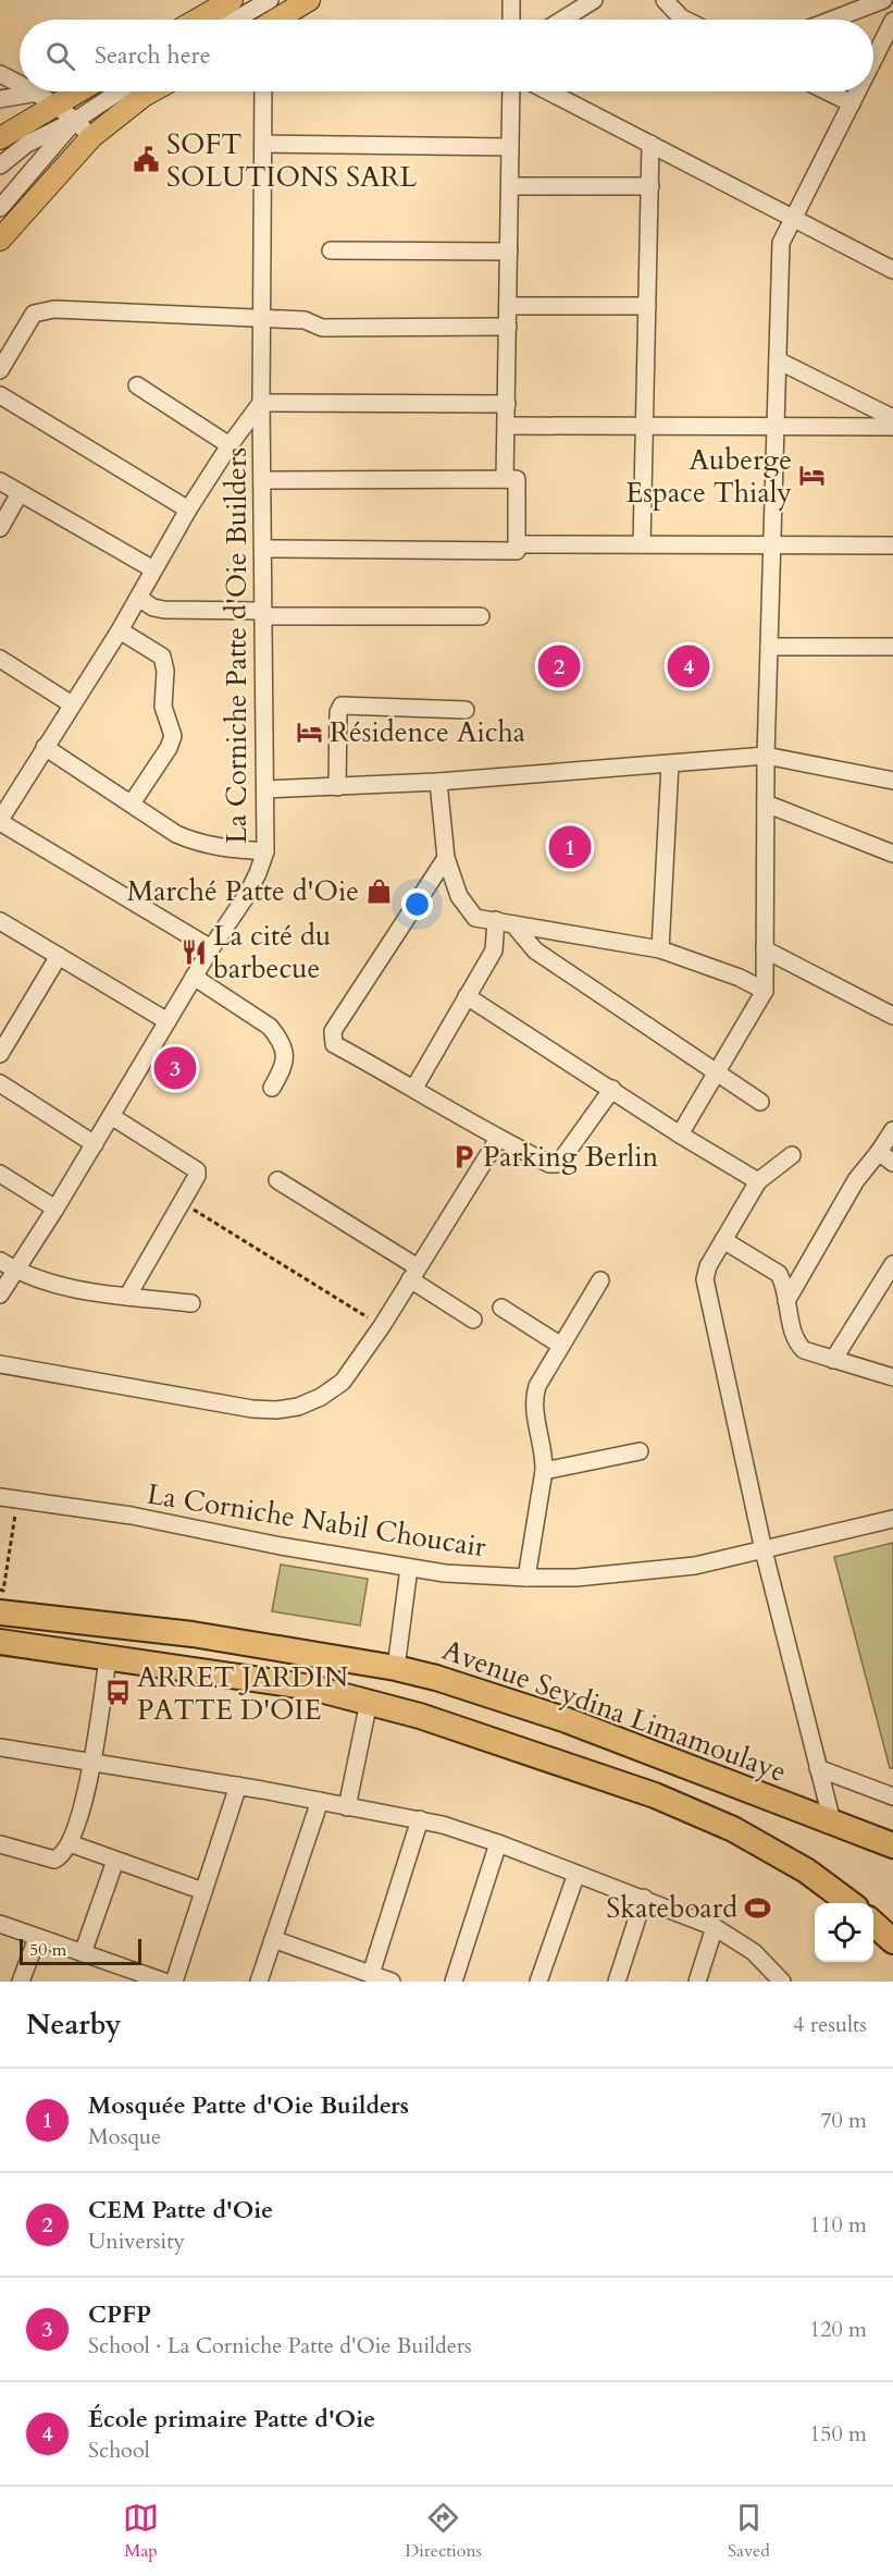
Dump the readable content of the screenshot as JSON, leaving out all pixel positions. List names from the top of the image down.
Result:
{
  "streets": {
    "highway": ["Avenue Seydina Limamoulaye"],
    "street": ["La Corniche Patte d'Oie Builders", "La Corniche Nabil Choucair"]
  },
  "places": {
    "public building": ["SOFT SOLUTIONS SARL"],
    "hotel": ["Auberge Espace Thialy", "Résidence Aicha"],
    "shop": ["Marché Patte d'Oie"],
    "restaurant": ["La cité du barbecue"],
    "parking": ["Parking Berlin"],
    "bus stop": ["ARRET JARDIN PATTE D'OIE"],
    "sports": ["Skateboard"]
  },
  "scale_bar": "50 m",
  "page": {
    "search": "Search here",
    "pins": [
      "2",
      "4",
      "1",
      "3"
    ],
    "scale": "50 m",
    "heading": ["Nearby", "4 results"],
    "list": [
      {
        "mark": "1",
        "name": "Mosquée Patte d'Oie Builders",
        "note": "Mosque",
        "value": "70 m"
      },
      {
        "mark": "2",
        "name": "CEM Patte d'Oie",
        "note": "University",
        "value": "110 m"
      },
      {
        "mark": "3",
        "name": "CPFP",
        "note": "School · La Corniche Patte d'Oie Builders",
        "value": "120 m"
      },
      {
        "mark": "4",
        "name": "École primaire Patte d'Oie",
        "note": "School",
        "value": "150 m"
      }
    ],
    "nav": ["Map", "Directions", "Saved"]
  }
}
